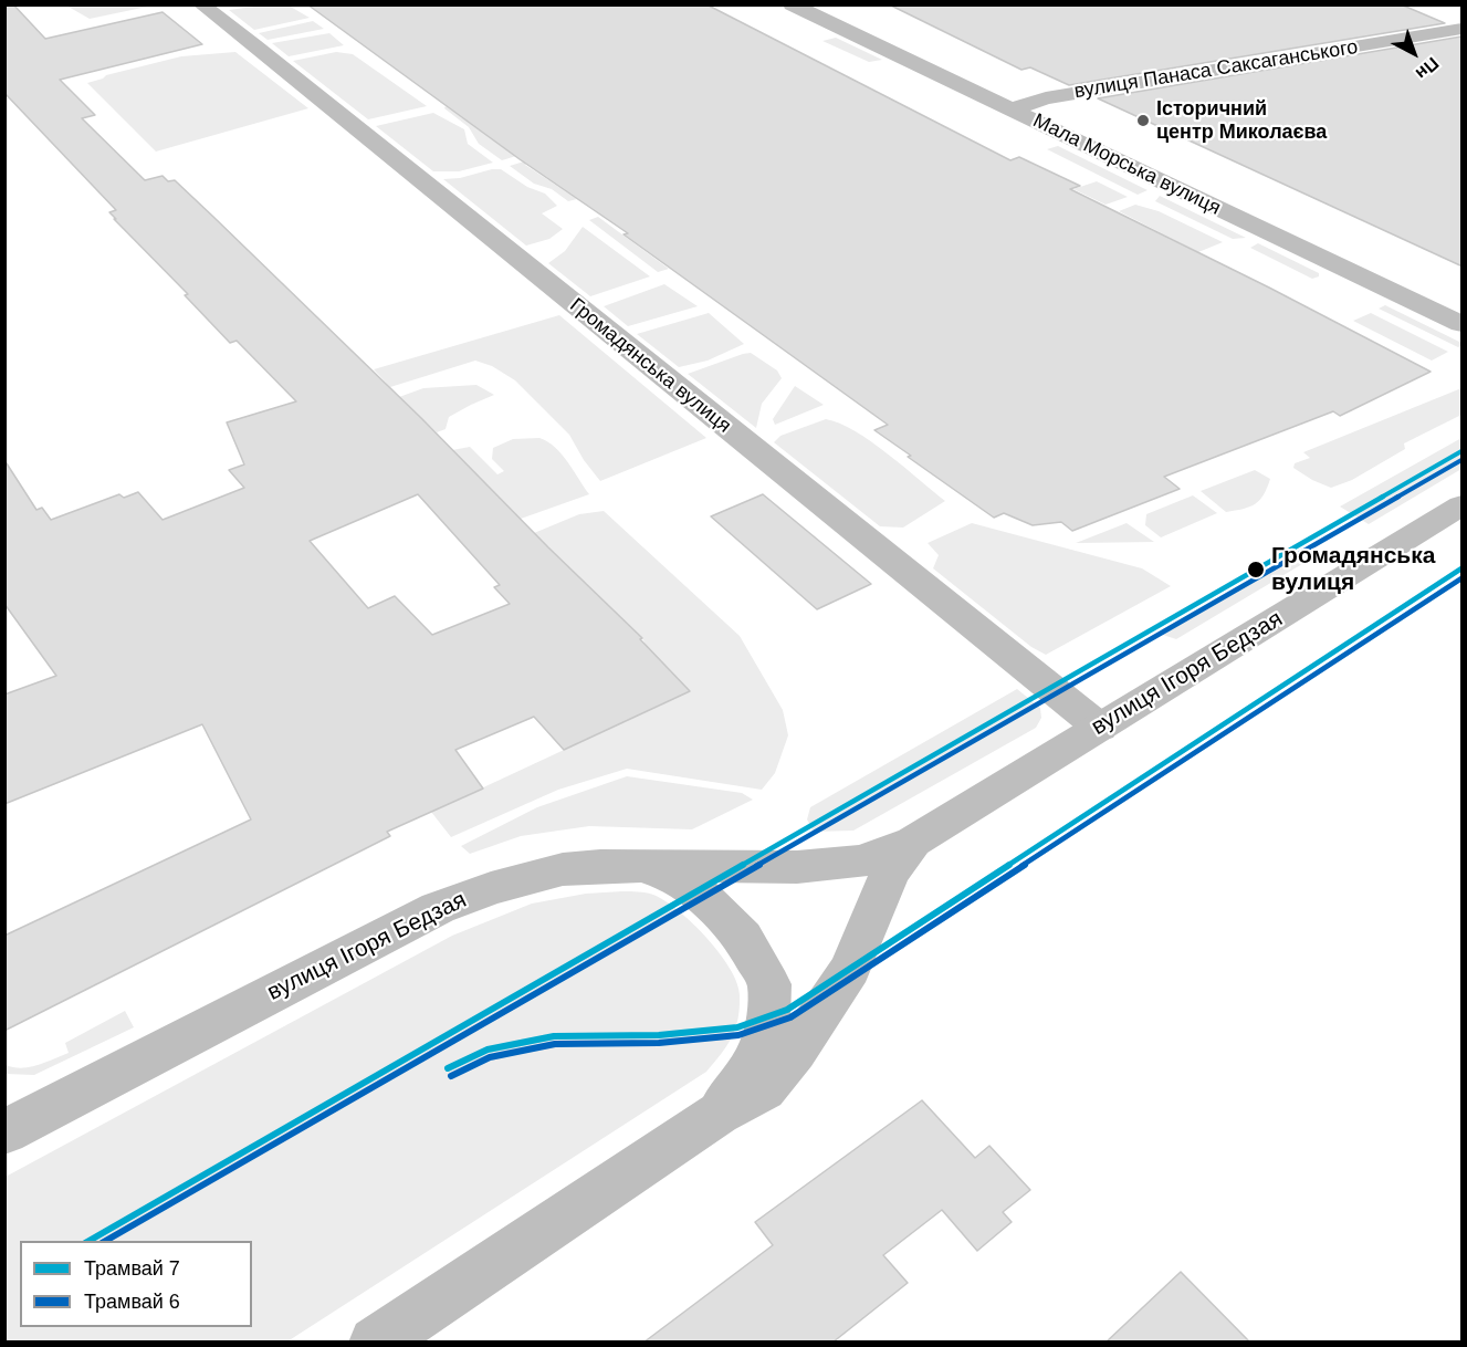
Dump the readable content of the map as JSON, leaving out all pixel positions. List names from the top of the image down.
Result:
{
  "streets": {
    "street": [
      "вулиця Панаса Саксаганського",
      "Мала Морська вулиця",
      "Громадянська вулиця",
      "вулиця Ігоря Бедзая"
    ]
  },
  "crossings": [
    ["вулиця Панаса Саксаганського", "Мала Морська вулиця"],
    ["Громадянська вулиця", "вулиця Ігоря Бедзая"]
  ],
  "places": ["Історичний центр Миколаєва", "Громадянська вулиця"],
  "lines": ["tram line 7", "tram line 6"],
  "legend": ["Трамвай 7", "Трамвай 6"],
  "north": "bottom right"
}
